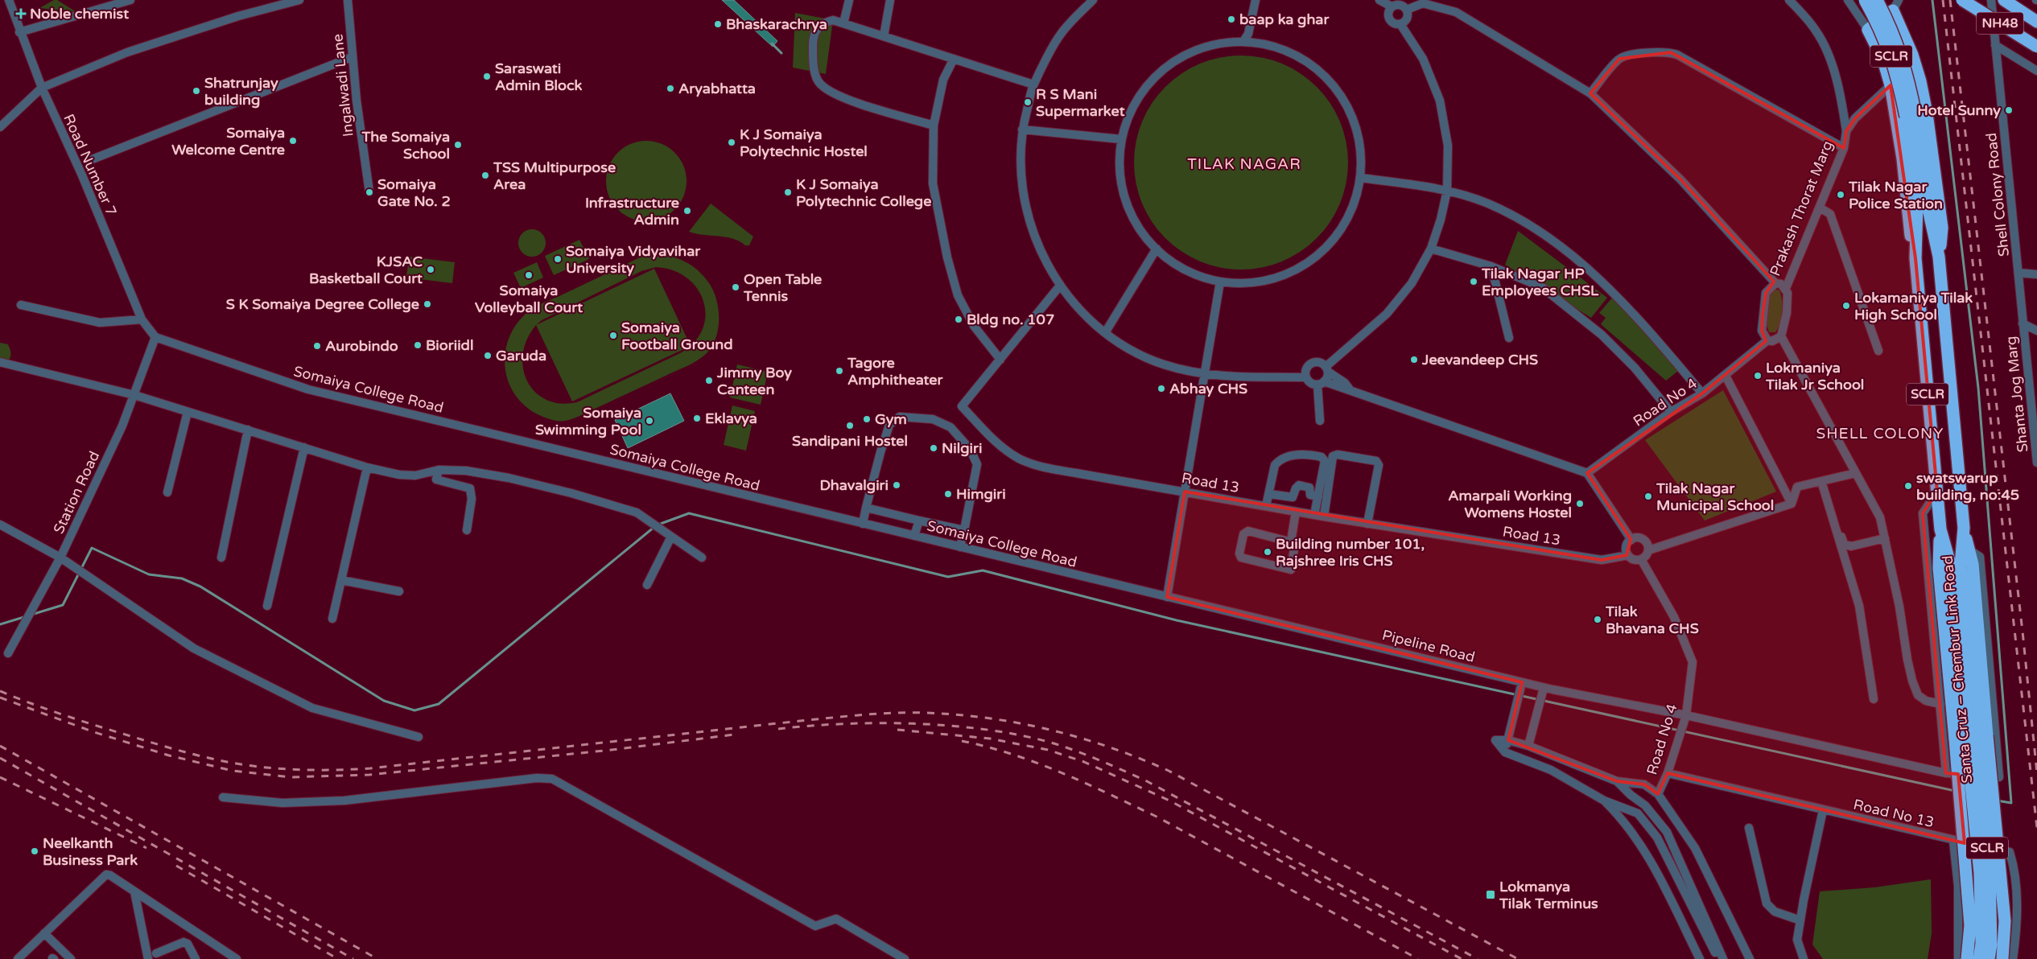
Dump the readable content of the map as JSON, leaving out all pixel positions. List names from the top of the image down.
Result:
{
  "streets": {
    "highway": ["NH48", "SCLR", "Santa Cruz – Chembur Link Road"],
    "street": [
      "Ingalwadi Lane",
      "Road Number 7",
      "Shell Colony Road",
      "Prakash Thorat Marg",
      "Somaiya College Road",
      "Shanta Jog Marg",
      "Road No 4",
      "Road 13",
      "Station Road",
      "Pipeline Road",
      "Road No 13"
    ]
  },
  "crossings": [
    ["SCLR", "Santa Cruz – Chembur Link Road"],
    ["Road Number 7", "Somaiya College Road"],
    ["Road Number 7", "Station Road"],
    ["Shell Colony Road", "Shanta Jog Marg"],
    ["Somaiya College Road", "Station Road"],
    ["Somaiya College Road", "Pipeline Road"],
    ["Road No 4", "Road 13"],
    ["Road No 4", "Pipeline Road"],
    ["Road No 4", "Road No 13"]
  ],
  "districts": ["TILAK NAGAR", "SHELL COLONY"],
  "places": {
    "health": ["Noble chemist"],
    "other": [
      "baap ka ghar",
      "Bhaskarachrya",
      "Saraswati Admin Block",
      "Aryabhatta",
      "Shatrunjay building",
      "R S Mani Supermarket",
      "Hotel Sunny",
      "Somaiya Welcome Centre",
      "K J Somaiya Polytechnic Hostel",
      "The Somaiya School",
      "TSS Multipurpose Area",
      "Somaiya Gate No. 2",
      "K J Somaiya Polytechnic College",
      "Tilak Nagar Police Station",
      "Infrastructure Admin",
      "Somaiya Vidyavihar University",
      "KJSAC Basketball Court",
      "Somaiya Volleyball Court",
      "Tilak Nagar HP Employees CHSL",
      "Open Table Tennis",
      "S K Somaiya Degree College",
      "Lokamaniya Tilak High School",
      "Bldg no. 107",
      "Somaiya Football Ground",
      "Bioriidl",
      "Aurobindo",
      "Garuda",
      "Jeevandeep CHS",
      "Tagore Amphitheater",
      "Lokmaniya Tilak Jr School",
      "Jimmy Boy Canteen",
      "Abhay CHS",
      "Eklavya",
      "Gym",
      "Somaiya Swimming Pool",
      "Sandipani Hostel",
      "Nilgiri",
      "Dhavalgiri",
      "swatswarup building, no:45",
      "Himgiri",
      "Tilak Nagar Municipal School",
      "Amarpali Working Womens Hostel",
      "Building number 101, Rajshree Iris CHS",
      "Tilak Bhavana CHS",
      "Neelkanth Business Park"
    ],
    "transit": ["Lokmanya Tilak Terminus"]
  }
}
